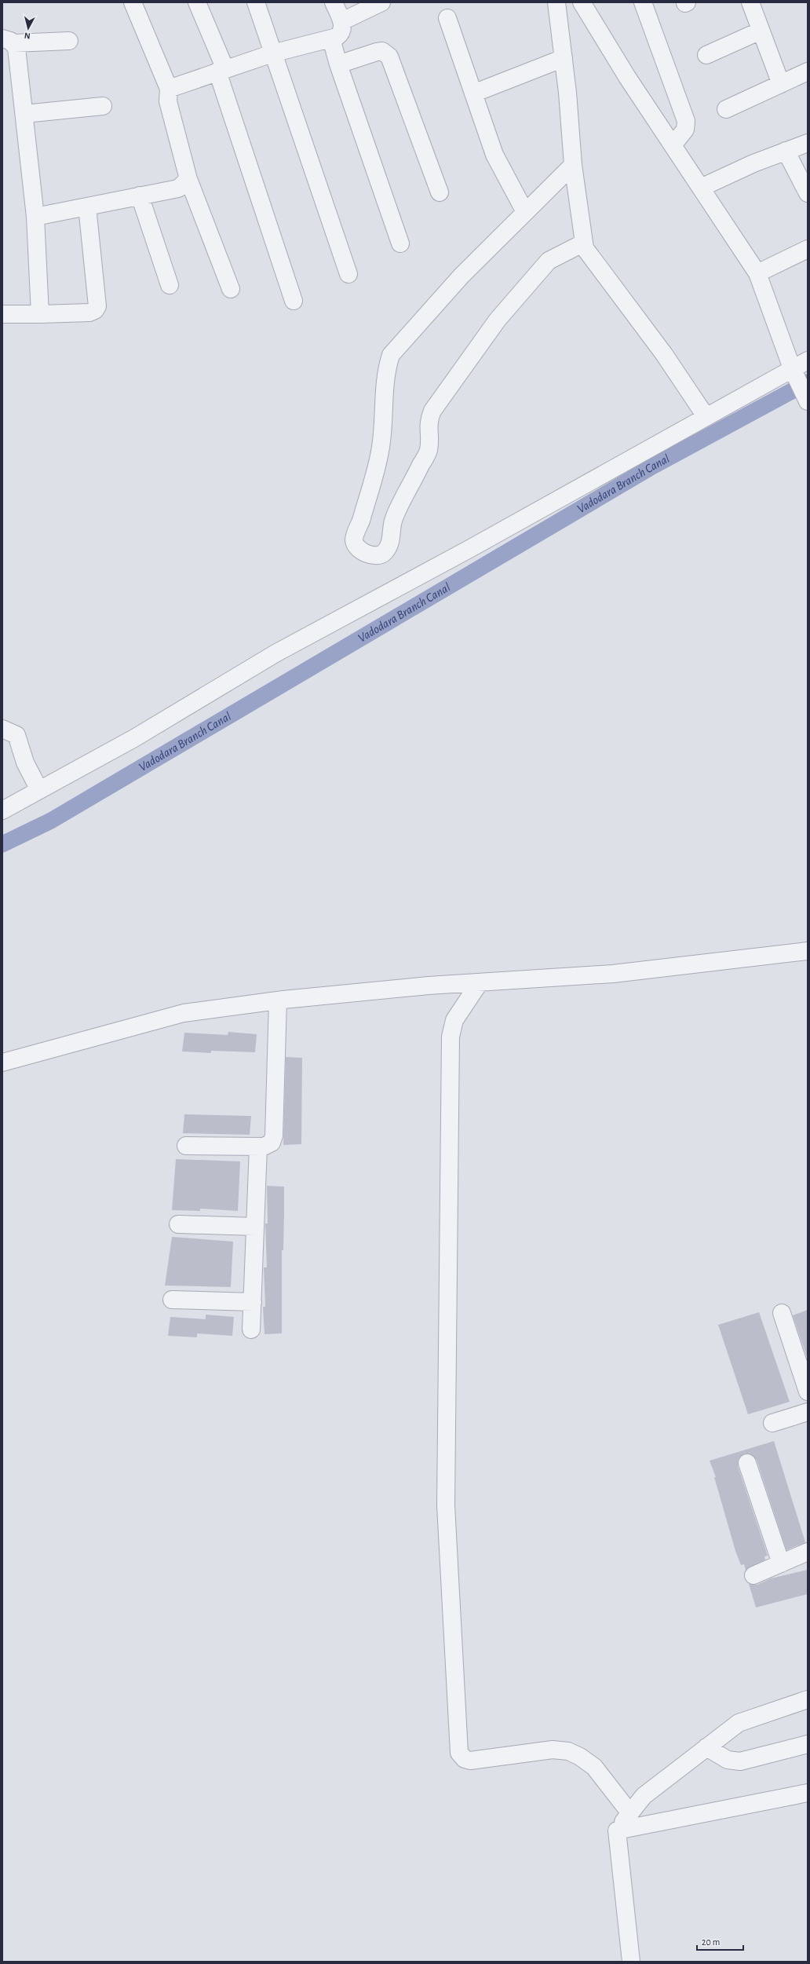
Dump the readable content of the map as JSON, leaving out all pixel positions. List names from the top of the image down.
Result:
{
  "water": ["Vadodara Branch Canal"],
  "scale_bar": "20 m",
  "north": "bottom"
}
